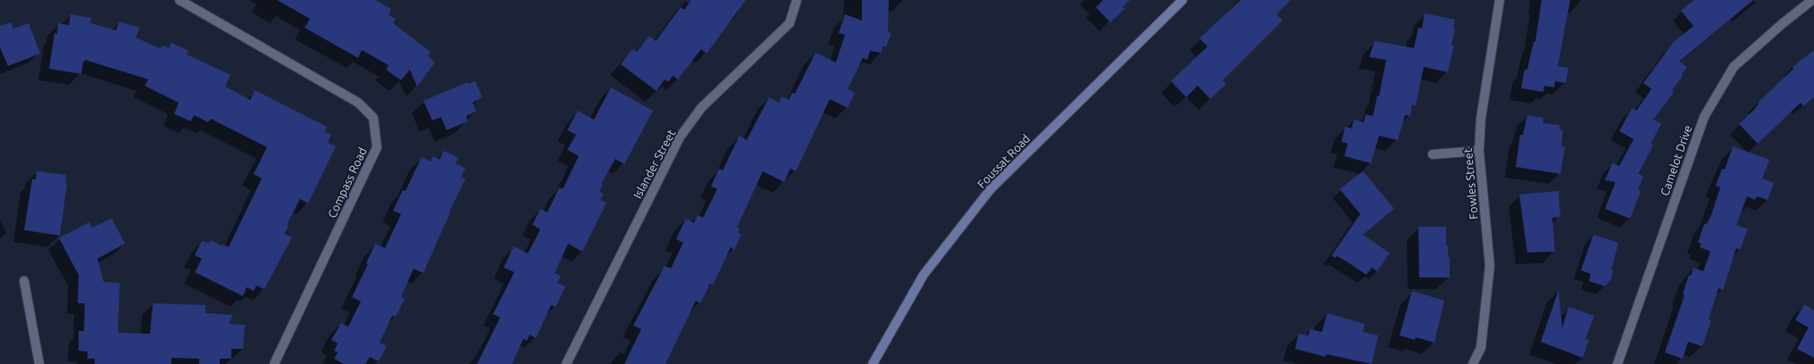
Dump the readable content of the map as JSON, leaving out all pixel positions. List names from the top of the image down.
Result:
{
  "streets": {
    "main road": ["Foussat Road"],
    "street": [
      "Camelot Drive",
      "Islander Street",
      "Compass Road",
      "Fowles Street"
    ]
  }
}
